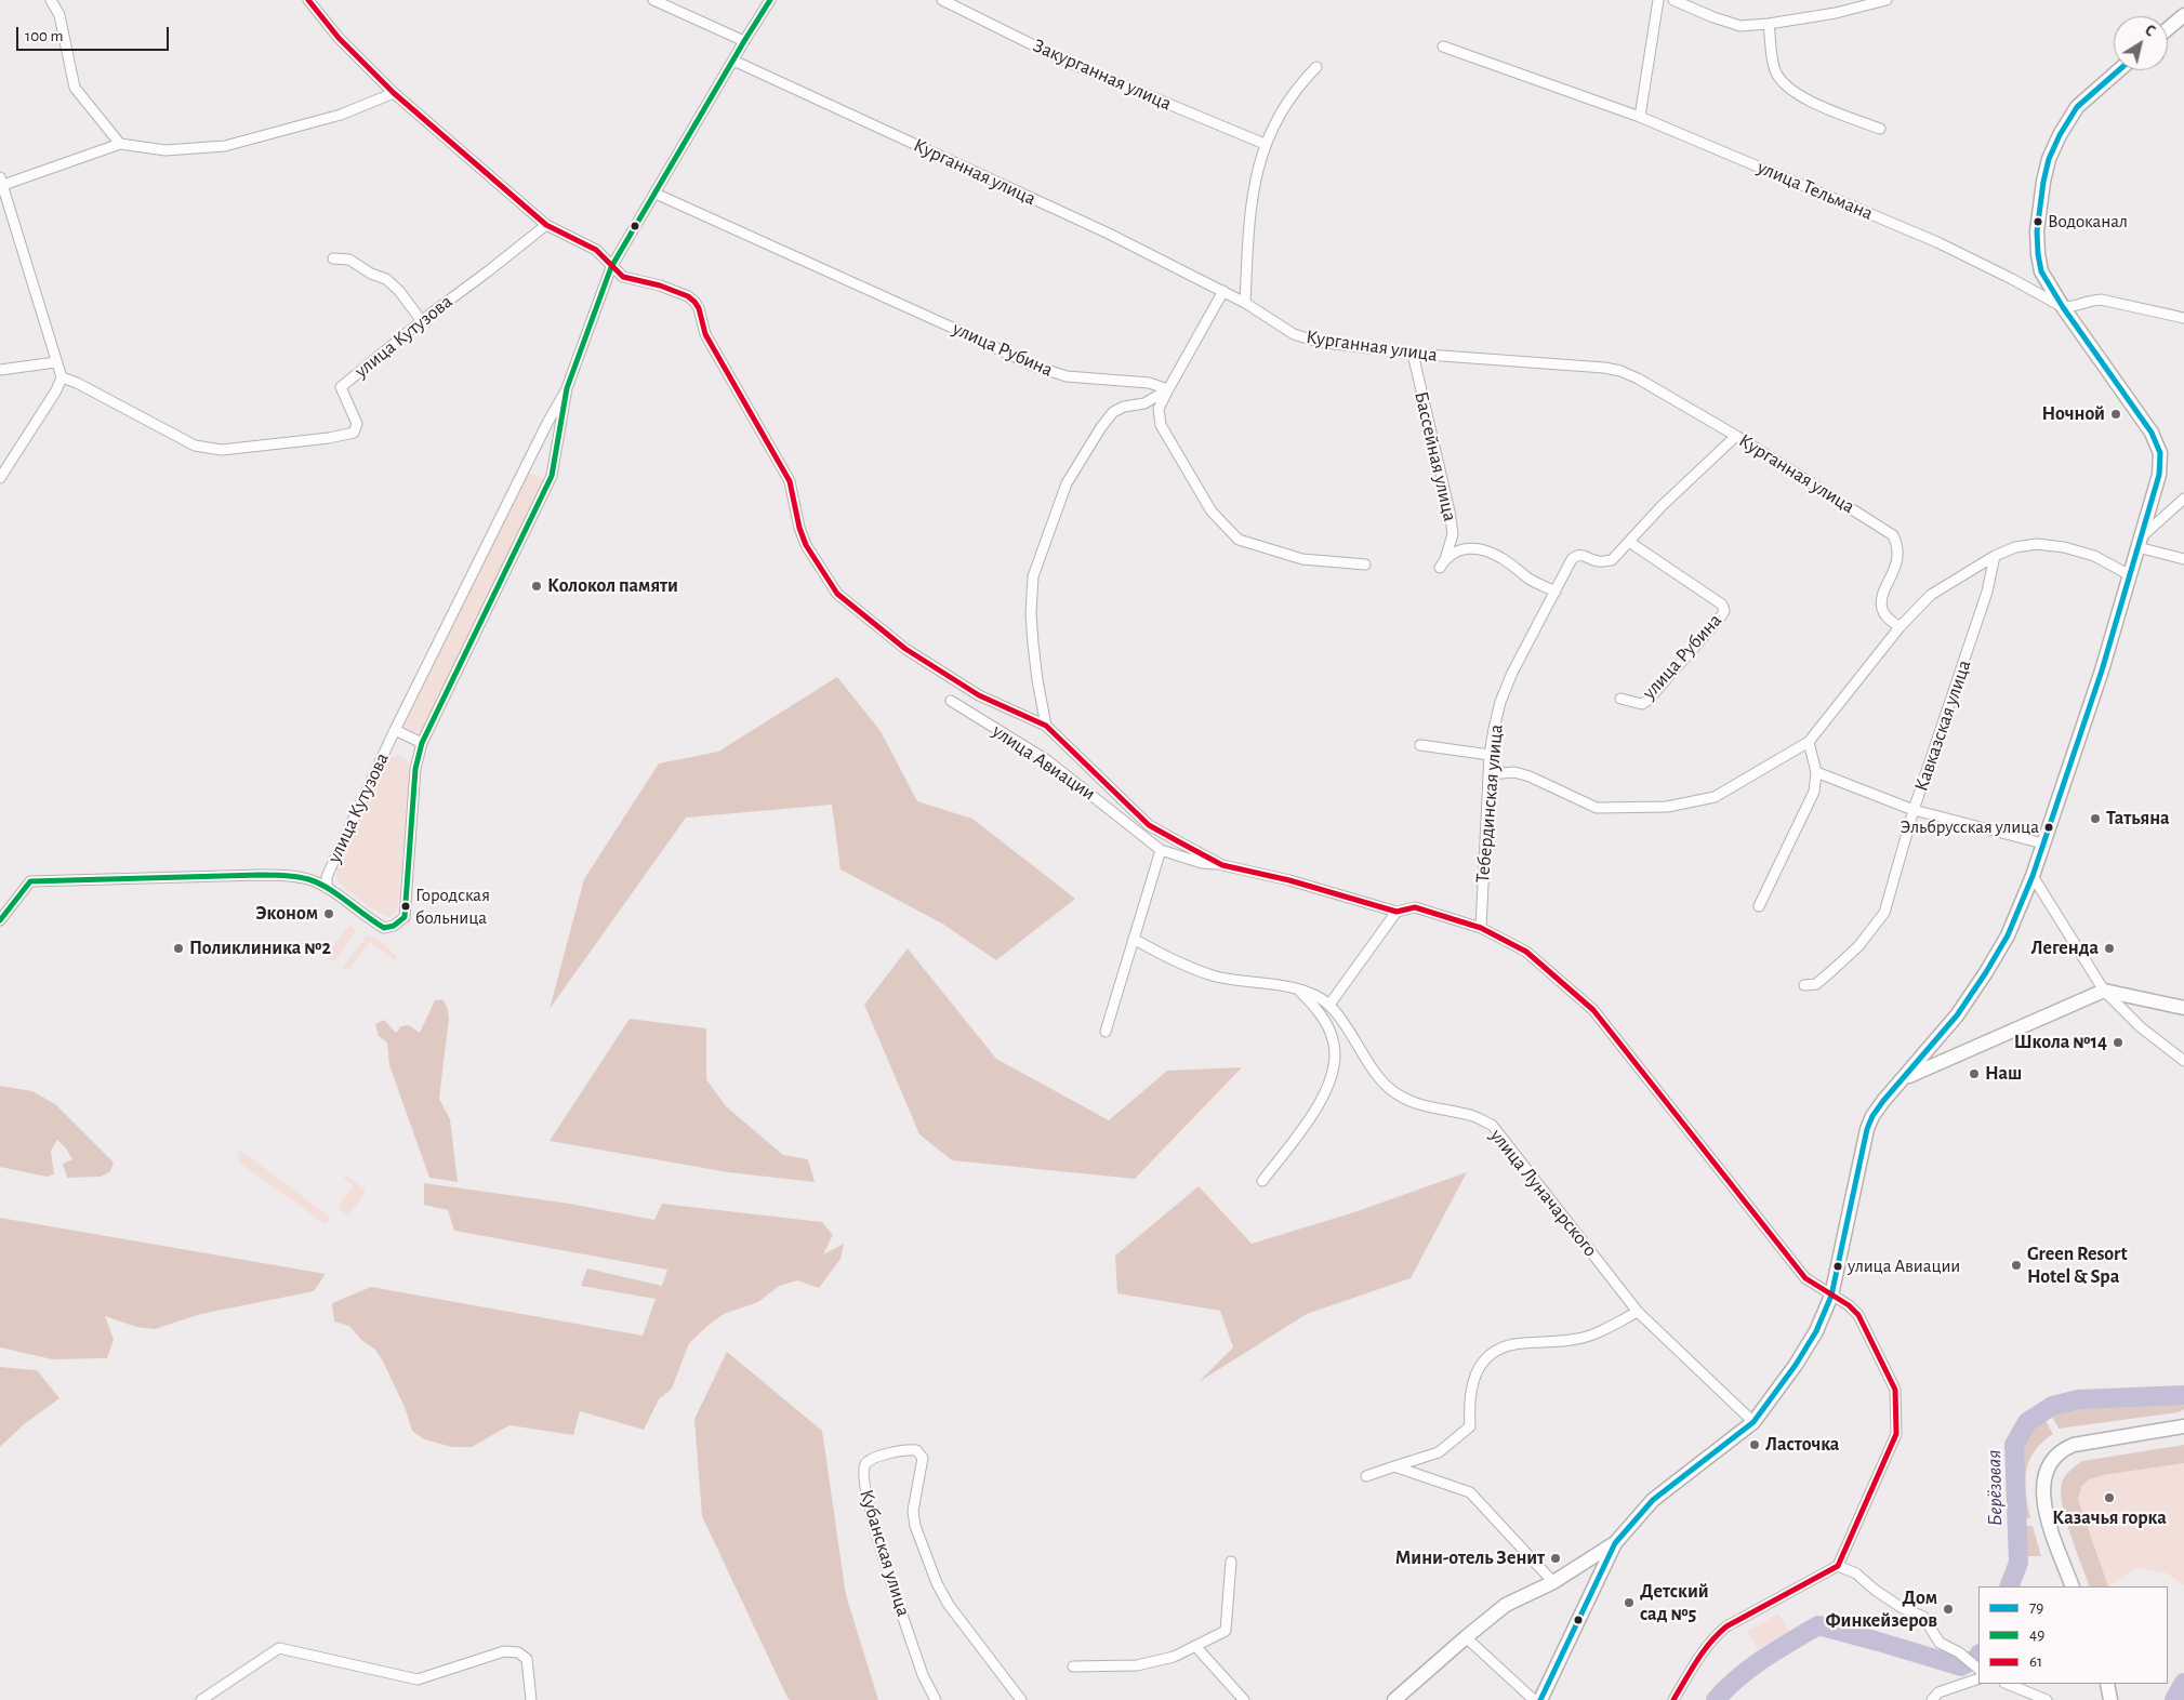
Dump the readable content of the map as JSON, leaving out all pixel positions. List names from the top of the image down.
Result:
{
  "streets": {
    "street": [
      "Закурганная улица",
      "Курганная улица",
      "улица Тельмана",
      "улица Кутузова",
      "улица Рубина",
      "Бассейная улица",
      "Кавказская улица",
      "улица Авиации",
      "Тебердинская улица",
      "улица Луначарского",
      "Кубанская улица"
    ]
  },
  "crossings": [
    ["Курганная улица", "улица Кутузова"],
    ["Курганная улица", "Бассейная улица"],
    ["Курганная улица", "Тебердинская улица"],
    ["улица Кутузова", "улица Рубина"],
    ["улица Кутузова", "улица Авиации"],
    ["улица Рубина", "Тебердинская улица"],
    ["улица Авиации", "Тебердинская улица"]
  ],
  "water": ["Берёзовая"],
  "places": [
    "Водоканал",
    "Ночной",
    "Колокол памяти",
    "Татьяна",
    "Эльбрусская улица",
    "Городская больница",
    "Эконом",
    "Поликлиника №2",
    "Легенда",
    "Школа №14",
    "Наш",
    "Green Resort Hotel & Spa",
    "улица Авиации",
    "Ласточка",
    "Казачья горка",
    "Мини-отель Зенит",
    "Детский сад №5",
    "Дом Финкейзеров"
  ],
  "lines": ["transit line 49", "transit line 61", "transit line 79"],
  "legend": ["79", "49", "61"],
  "scale_bar": "100 m",
  "north": "top right"
}
